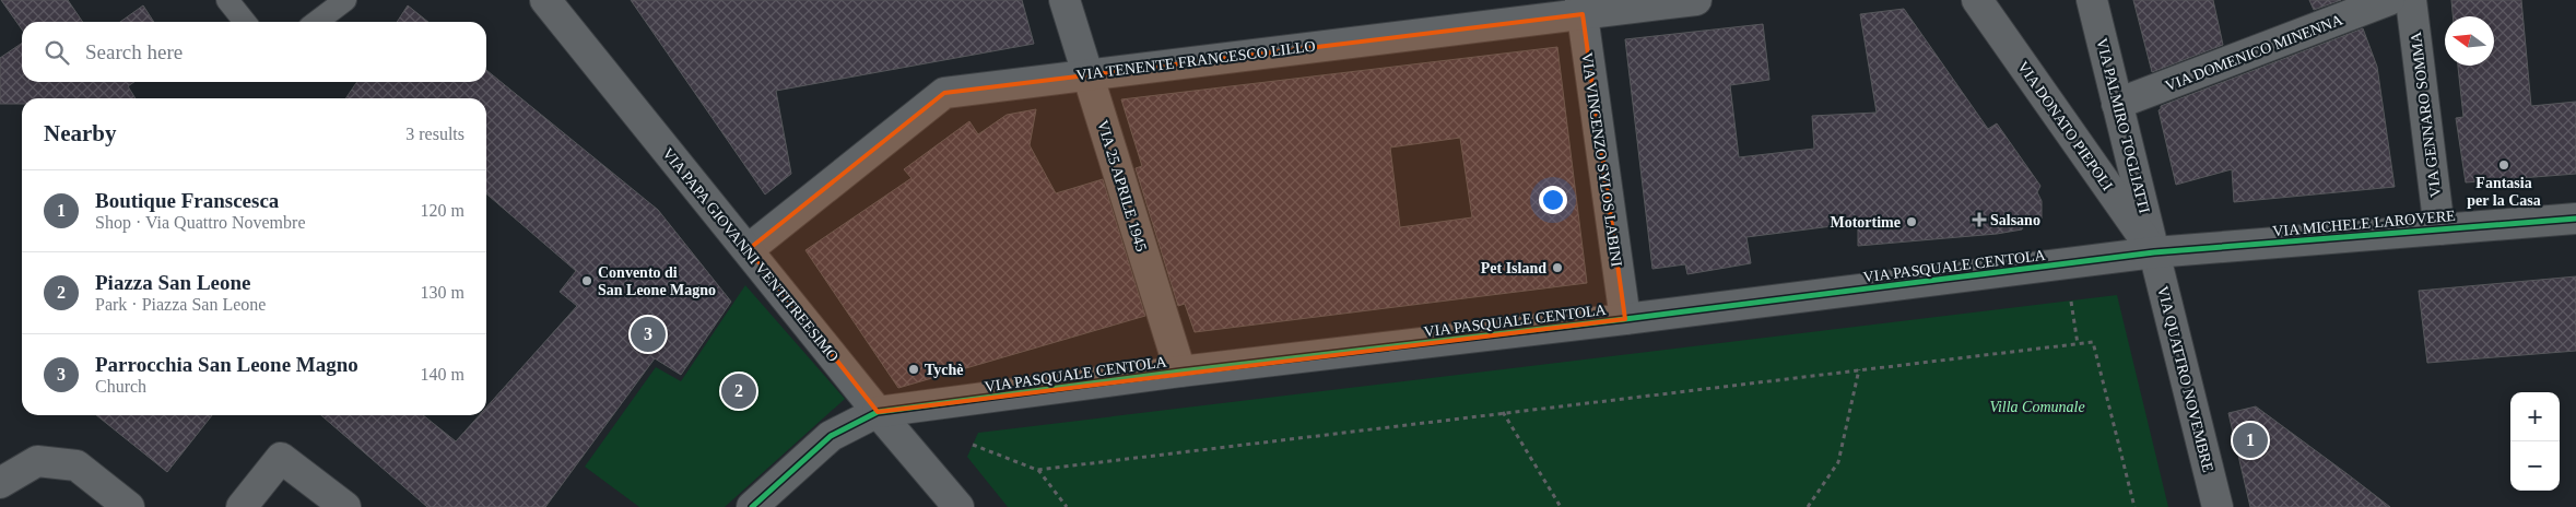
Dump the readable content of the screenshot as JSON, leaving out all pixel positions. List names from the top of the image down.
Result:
{
  "streets": {
    "street": [
      "VIA DOMENICO MINENNA",
      "VIA TENENTE FRANCESCO LILLO",
      "VIA GENNARO SOMMA",
      "VIA DONATO PIEPOLI",
      "VIA PALMIRO TOGLIATTI",
      "VIA VINCENZO SYLOS LABINI",
      "VIA 25 APRILE 1945",
      "VIA MICHELE LAROVERE",
      "VIA PAPA GIOVANNI VENTITREESIMO",
      "VIA PASQUALE CENTOLA",
      "VIA QUATTRO NOVEMBRE"
    ]
  },
  "crossings": [
    ["VIA DOMENICO MINENNA", "VIA PALMIRO TOGLIATTI"],
    ["VIA TENENTE FRANCESCO LILLO", "VIA VINCENZO SYLOS LABINI"],
    ["VIA TENENTE FRANCESCO LILLO", "VIA 25 APRILE 1945"],
    ["VIA TENENTE FRANCESCO LILLO", "VIA PAPA GIOVANNI VENTITREESIMO"],
    ["VIA GENNARO SOMMA", "VIA MICHELE LAROVERE"],
    ["VIA DONATO PIEPOLI", "VIA PALMIRO TOGLIATTI"],
    ["VIA DONATO PIEPOLI", "VIA MICHELE LAROVERE"],
    ["VIA DONATO PIEPOLI", "VIA PASQUALE CENTOLA"],
    ["VIA DONATO PIEPOLI", "VIA QUATTRO NOVEMBRE"],
    ["VIA PALMIRO TOGLIATTI", "VIA MICHELE LAROVERE"],
    ["VIA PALMIRO TOGLIATTI", "VIA PASQUALE CENTOLA"],
    ["VIA PALMIRO TOGLIATTI", "VIA QUATTRO NOVEMBRE"],
    ["VIA VINCENZO SYLOS LABINI", "VIA PASQUALE CENTOLA"],
    ["VIA 25 APRILE 1945", "VIA PASQUALE CENTOLA"],
    ["VIA MICHELE LAROVERE", "VIA PASQUALE CENTOLA"],
    ["VIA MICHELE LAROVERE", "VIA QUATTRO NOVEMBRE"],
    ["VIA PAPA GIOVANNI VENTITREESIMO", "VIA PASQUALE CENTOLA"],
    ["VIA PASQUALE CENTOLA", "VIA QUATTRO NOVEMBRE"]
  ],
  "parks": ["Villa Comunale"],
  "places": {
    "other": [
      "Fantasia per la Casa",
      "Motortime",
      "Pet Island",
      "Convento di San Leone Magno",
      "Tychè"
    ],
    "health": ["Salsano"]
  },
  "north": "left",
  "page": {
    "search": "Search here",
    "heading": ["Nearby", "3 results"],
    "list": [
      {
        "mark": "1",
        "name": "Boutique Franscesca",
        "note": "Shop · Via Quattro Novembre",
        "value": "120 m"
      },
      {
        "mark": "2",
        "name": "Piazza San Leone",
        "note": "Park · Piazza San Leone",
        "value": "130 m"
      },
      {
        "mark": "3",
        "name": "Parrocchia San Leone Magno",
        "note": "Church",
        "value": "140 m"
      }
    ],
    "pins": ["3", "2", "1"],
    "map_buttons": ["+", "−"]
  }
}
